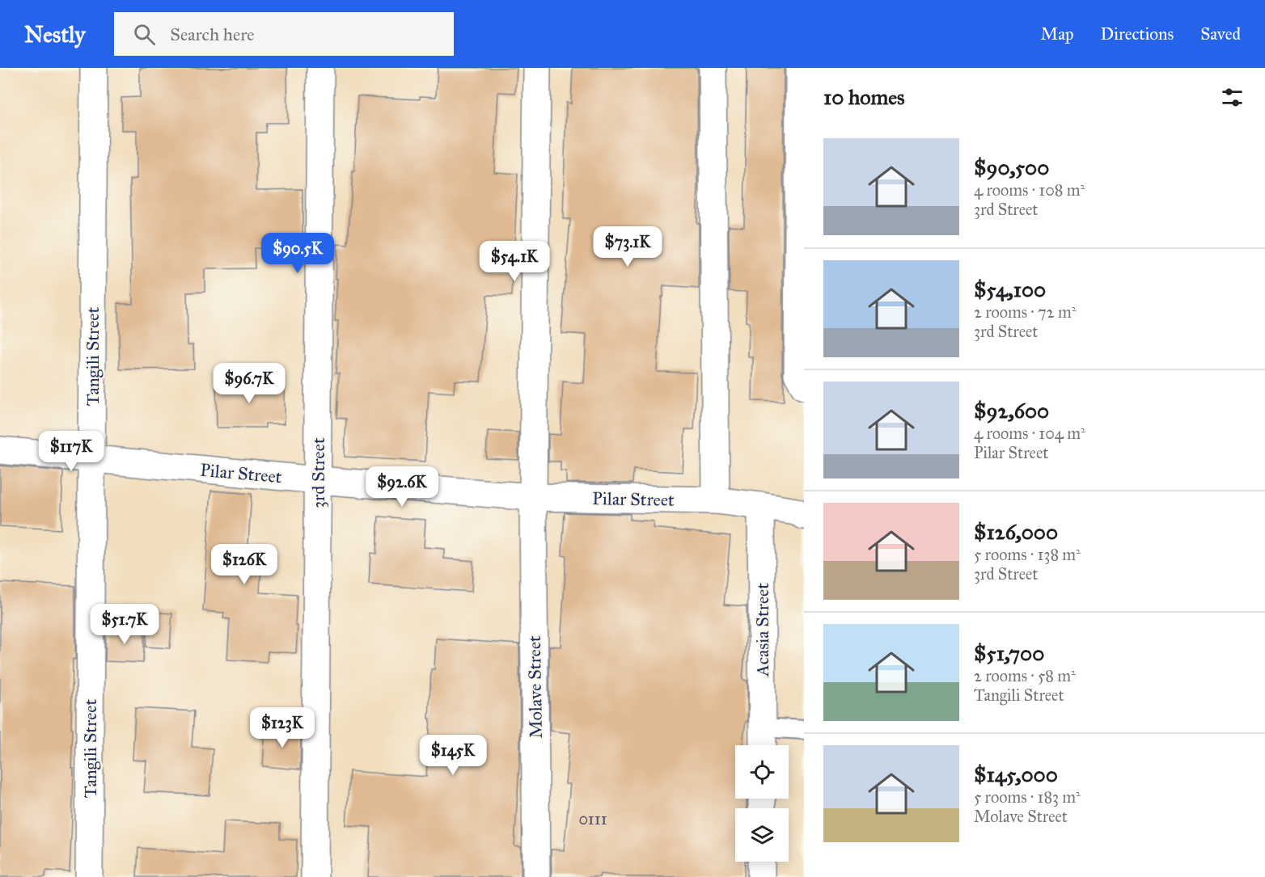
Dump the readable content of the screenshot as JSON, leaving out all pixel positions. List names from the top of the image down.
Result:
{
  "streets": {
    "street": [
      "Tangili Street",
      "Pilar Street",
      "3rd Street",
      "Acasia Street",
      "Molave Street"
    ]
  },
  "crossings": [
    ["Tangili Street", "Pilar Street"],
    ["Pilar Street", "3rd Street"],
    ["Pilar Street", "Acasia Street"],
    ["Pilar Street", "Molave Street"]
  ],
  "house_numbers": ["0111"],
  "page": {
    "header": "Nestly",
    "search": "Search here",
    "nav": ["Map", "Directions", "Saved"],
    "heading": "10 homes",
    "list": [
      {
        "name": "$90,500",
        "note": "4 rooms · 108 m² · 3rd Street"
      },
      {
        "name": "$54,100",
        "note": "2 rooms · 72 m² · 3rd Street"
      },
      {
        "name": "$92,600",
        "note": "4 rooms · 104 m² · Pilar Street"
      },
      {
        "name": "$126,000",
        "note": "5 rooms · 138 m² · 3rd Street"
      },
      {
        "name": "$51,700",
        "note": "2 rooms · 58 m² · Tangili Street"
      },
      {
        "name": "$145,000",
        "note": "5 rooms · 183 m² · Molave Street"
      }
    ],
    "price": [
      "$73.1K",
      "$90.5K",
      "$54.1K",
      "$96.7K",
      "$117K",
      "$92.6K",
      "$126K",
      "$51.7K",
      "$123K",
      "$145K"
    ]
  }
}
